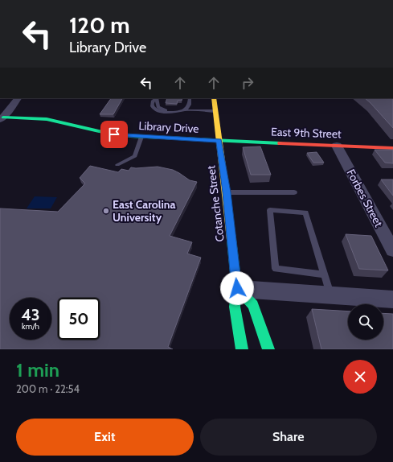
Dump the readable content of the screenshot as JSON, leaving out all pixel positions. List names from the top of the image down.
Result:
{
  "streets": {
    "street": [
      "Library Drive",
      "East 9th Street",
      "Forbes Street",
      "Cotanche Street"
    ]
  },
  "crossings": [
    ["Library Drive", "East 9th Street"],
    ["Library Drive", "Cotanche Street"],
    ["East 9th Street", "Forbes Street"],
    ["East 9th Street", "Cotanche Street"]
  ],
  "places": ["East Carolina University"],
  "page": {
    "turn": ["120 m", "Library Drive"],
    "speed": "43 km/h",
    "limit": "50",
    "heading": ["1 min", "200 m · 22:54"],
    "buttons": ["Exit", "Share"]
  }
}
